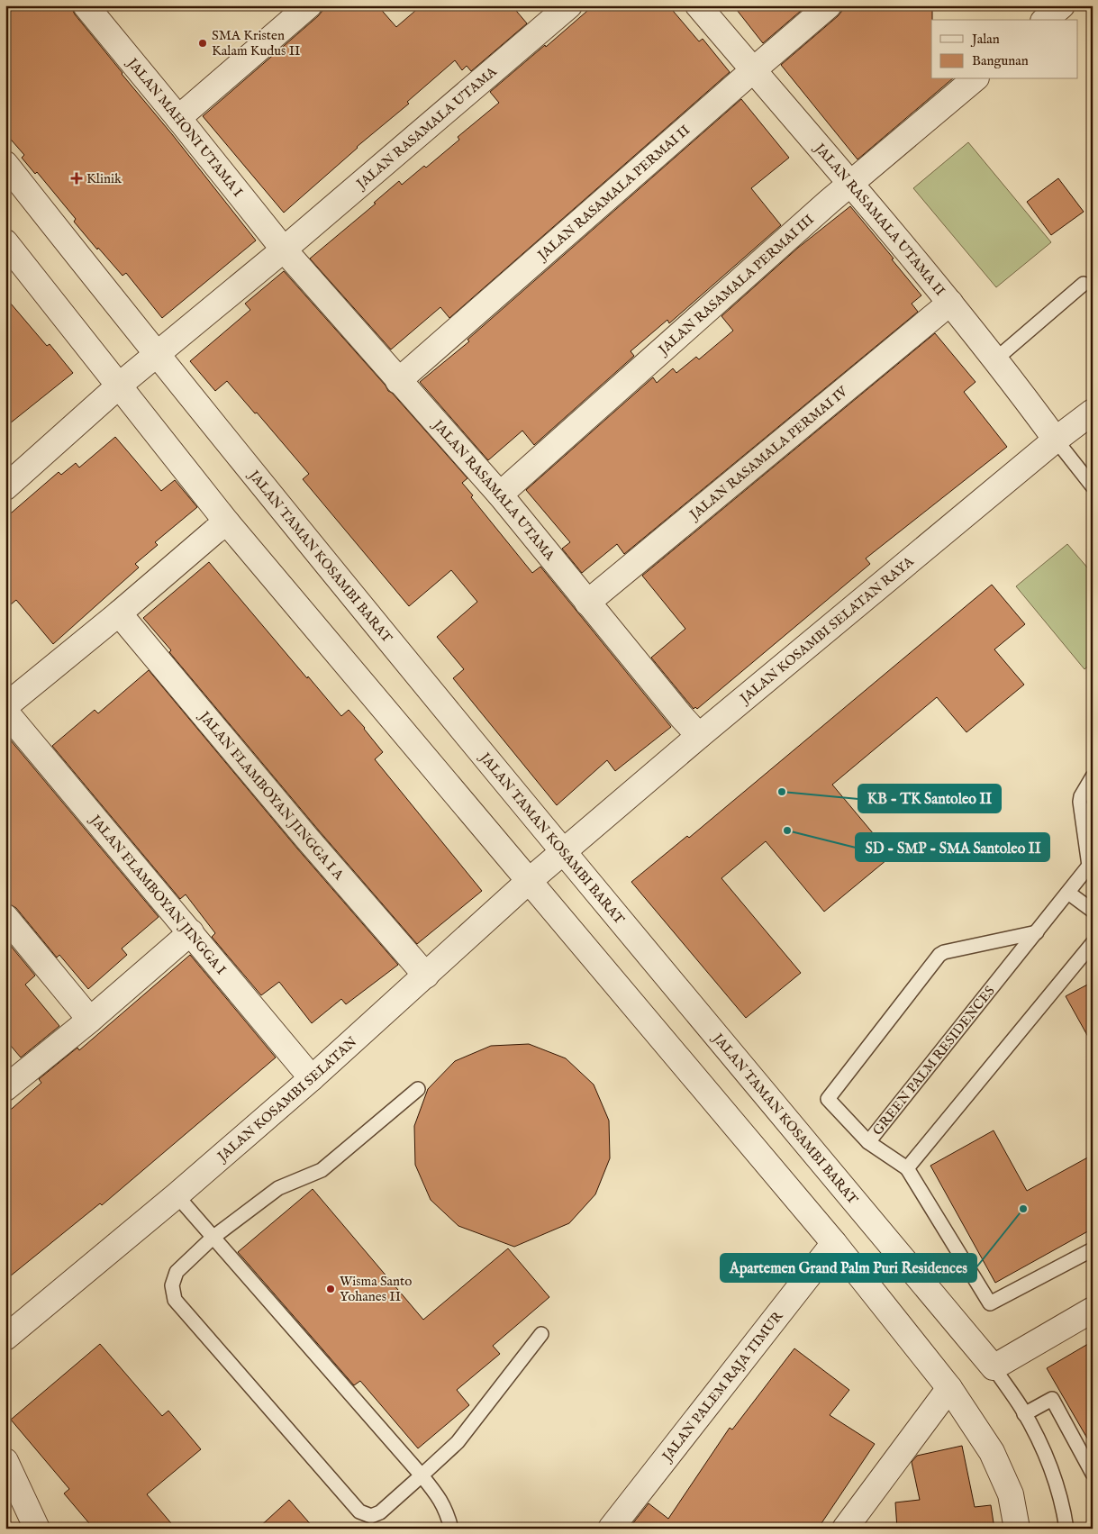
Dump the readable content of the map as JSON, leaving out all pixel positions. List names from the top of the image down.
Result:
{
  "streets": {
    "street": [
      "JALAN MAHONI UTAMA I",
      "JALAN RASAMALA UTAMA",
      "JALAN RASAMALA PERMAI II",
      "JALAN RASAMALA UTAMA II",
      "JALAN RASAMALA PERMAI III",
      "JALAN RASAMALA PERMAI IV",
      "JALAN TAMAN KOSAMBI BARAT",
      "JALAN KOSAMBI SELATAN RAYA",
      "JALAN FLAMBOYAN JINGGA I A",
      "JALAN FLAMBOYAN JINGGA I",
      "JALAN KOSAMBI SELATAN",
      "JALAN PALEM RAJA TIMUR"
    ],
    "lane": ["GREEN PALM RESIDENCES"]
  },
  "crossings": [
    ["JALAN MAHONI UTAMA I", "JALAN RASAMALA UTAMA"],
    ["JALAN RASAMALA UTAMA", "JALAN RASAMALA PERMAI II"],
    ["JALAN RASAMALA UTAMA", "JALAN RASAMALA PERMAI III"],
    ["JALAN RASAMALA UTAMA", "JALAN RASAMALA PERMAI IV"],
    ["JALAN RASAMALA UTAMA", "JALAN TAMAN KOSAMBI BARAT"],
    ["JALAN RASAMALA UTAMA", "JALAN KOSAMBI SELATAN RAYA"],
    ["JALAN RASAMALA PERMAI II", "JALAN RASAMALA UTAMA II"],
    ["JALAN RASAMALA UTAMA II", "JALAN RASAMALA PERMAI III"],
    ["JALAN RASAMALA UTAMA II", "JALAN RASAMALA PERMAI IV"],
    ["JALAN RASAMALA UTAMA II", "JALAN KOSAMBI SELATAN RAYA"],
    ["JALAN TAMAN KOSAMBI BARAT", "JALAN KOSAMBI SELATAN RAYA"],
    ["JALAN TAMAN KOSAMBI BARAT", "JALAN KOSAMBI SELATAN"],
    ["JALAN KOSAMBI SELATAN RAYA", "JALAN KOSAMBI SELATAN"],
    ["JALAN FLAMBOYAN JINGGA I A", "JALAN KOSAMBI SELATAN"],
    ["JALAN FLAMBOYAN JINGGA I", "JALAN KOSAMBI SELATAN"]
  ],
  "places": {
    "other": [
      "SMA Kristen Kalam Kudus II",
      "KB - TK Santoleo II",
      "SD - SMP - SMA Santoleo II",
      "Apartemen Grand Palm Puri Residences",
      "Wisma Santo Yohanes II"
    ],
    "health": ["Klinik"]
  },
  "legend": ["Jalan", "Bangunan"]
}
